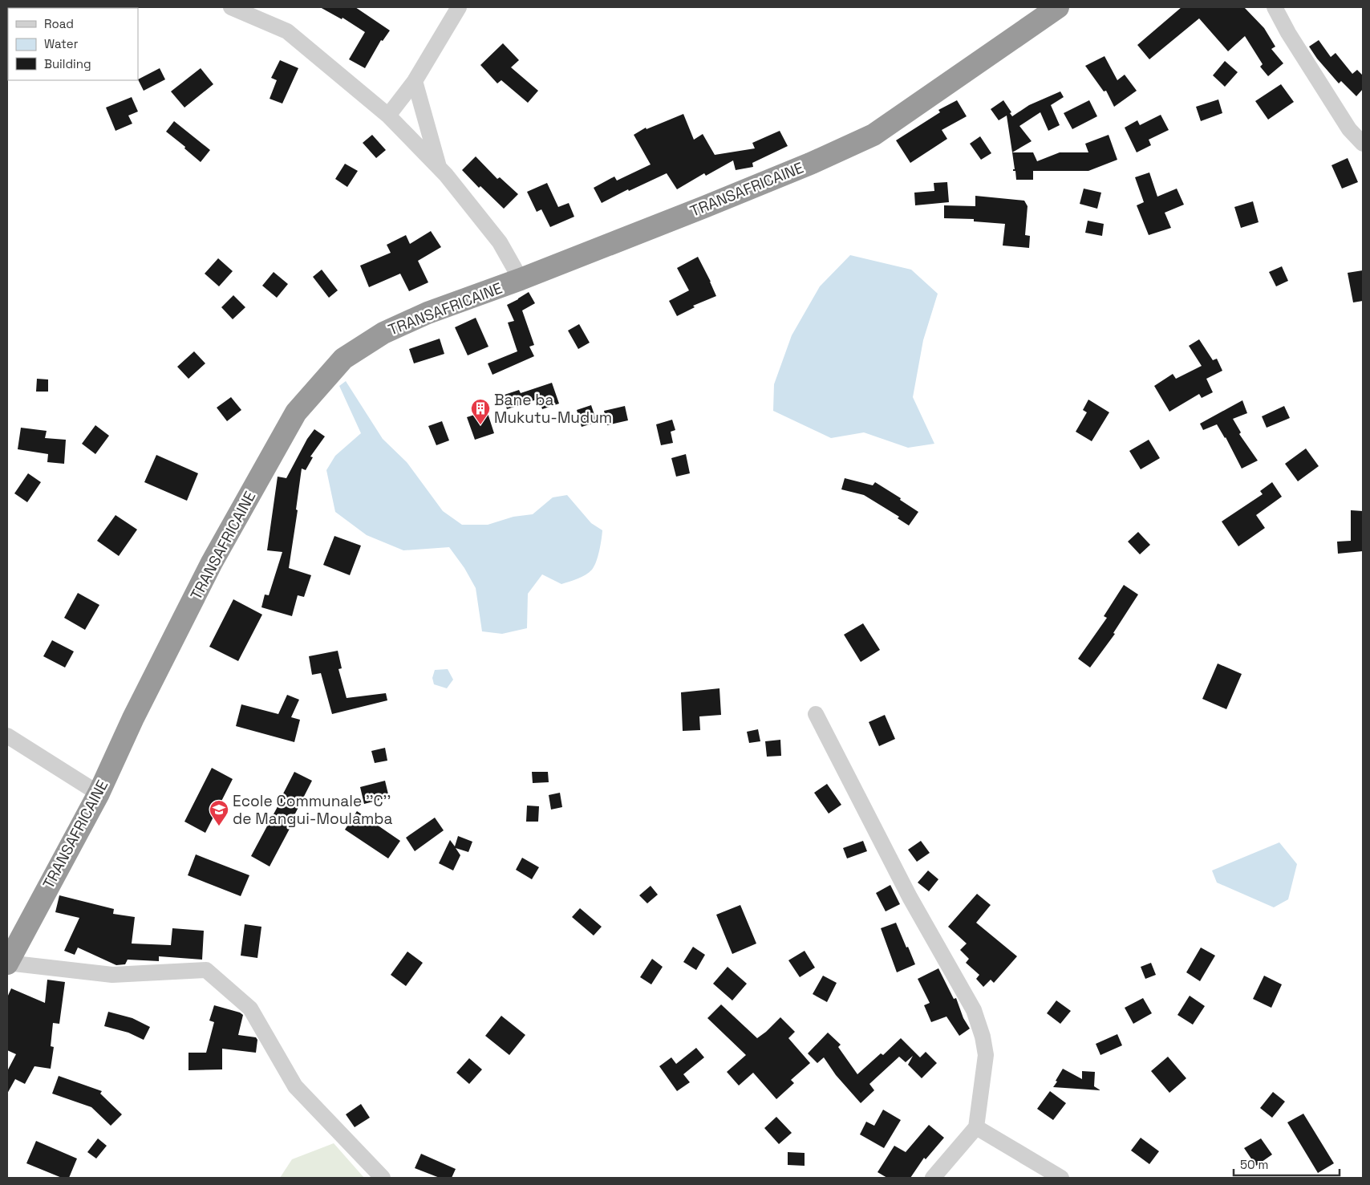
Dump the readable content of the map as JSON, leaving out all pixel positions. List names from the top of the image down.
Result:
{
  "streets": {
    "highway": ["TRANSAFRICAINE"]
  },
  "places": {
    "building": ["Bane ba Mukutu-Mudum"],
    "school or university": ["Ecole Communale ''C'' de Mangui-Moulamba"]
  },
  "legend": ["Road", "Water", "Building"],
  "scale_bar": "50 m"
}
